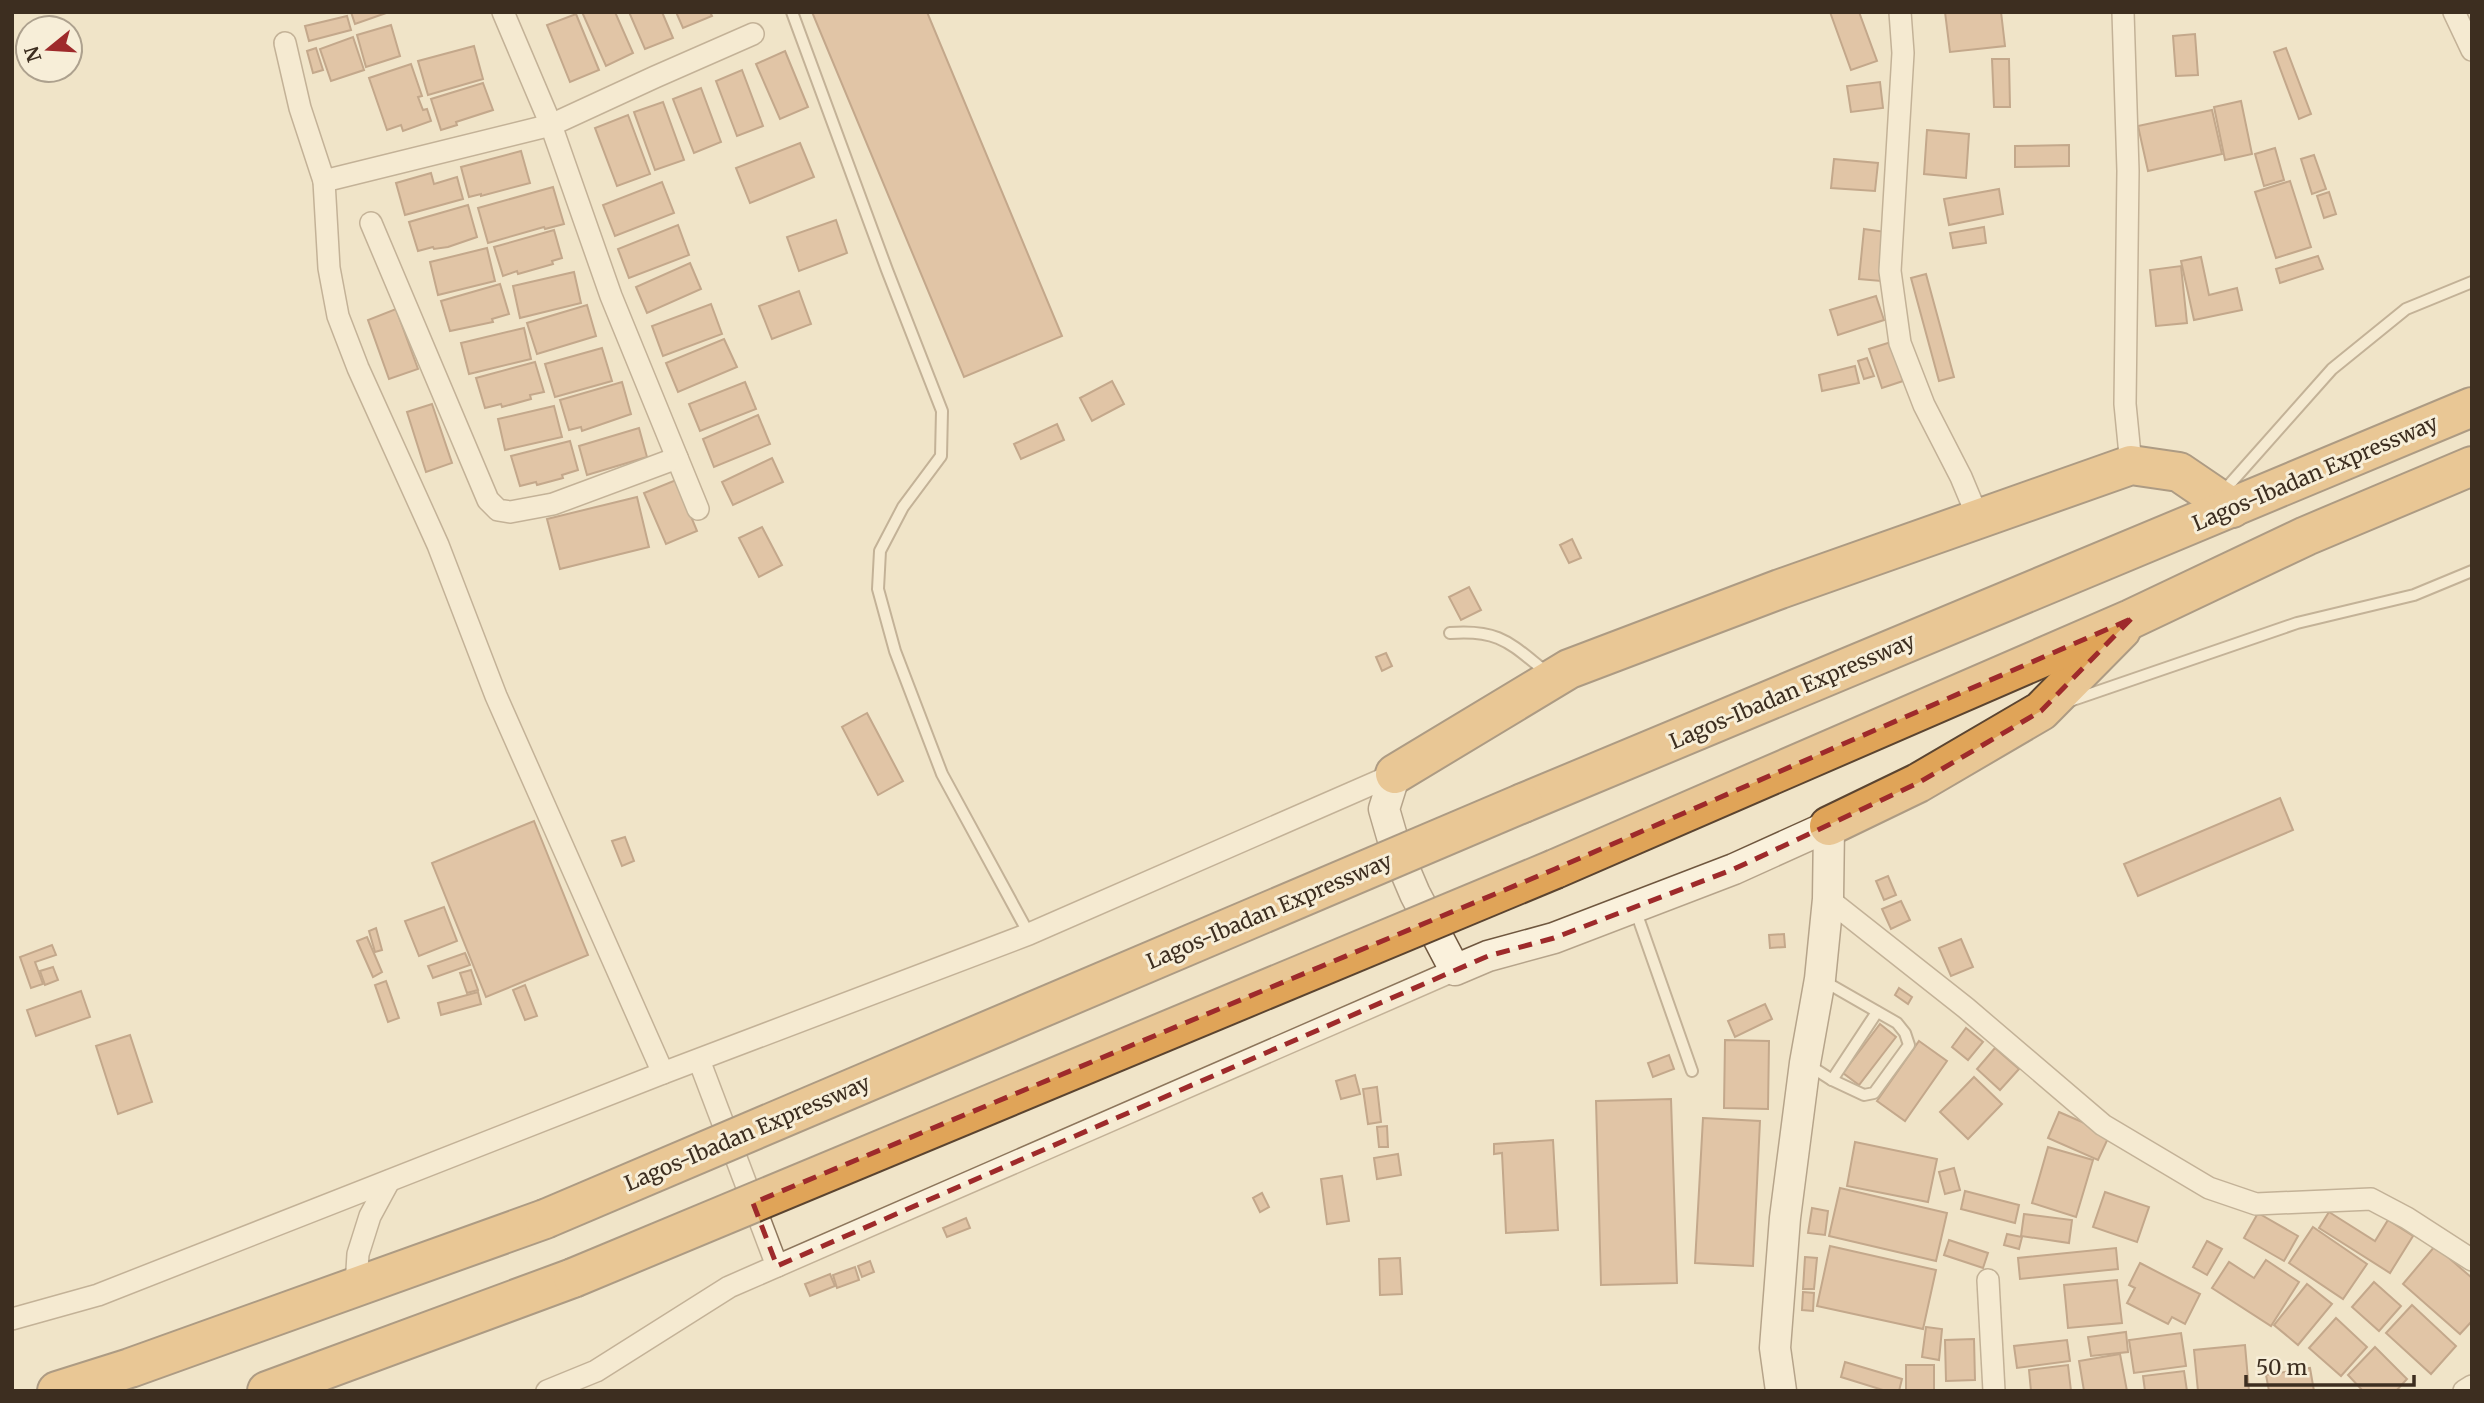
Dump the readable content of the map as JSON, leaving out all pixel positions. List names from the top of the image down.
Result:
{
  "streets": {
    "highway": ["Lagos-Ibadan Expressway"]
  },
  "scale_bar": "50 m",
  "north": "left"
}
